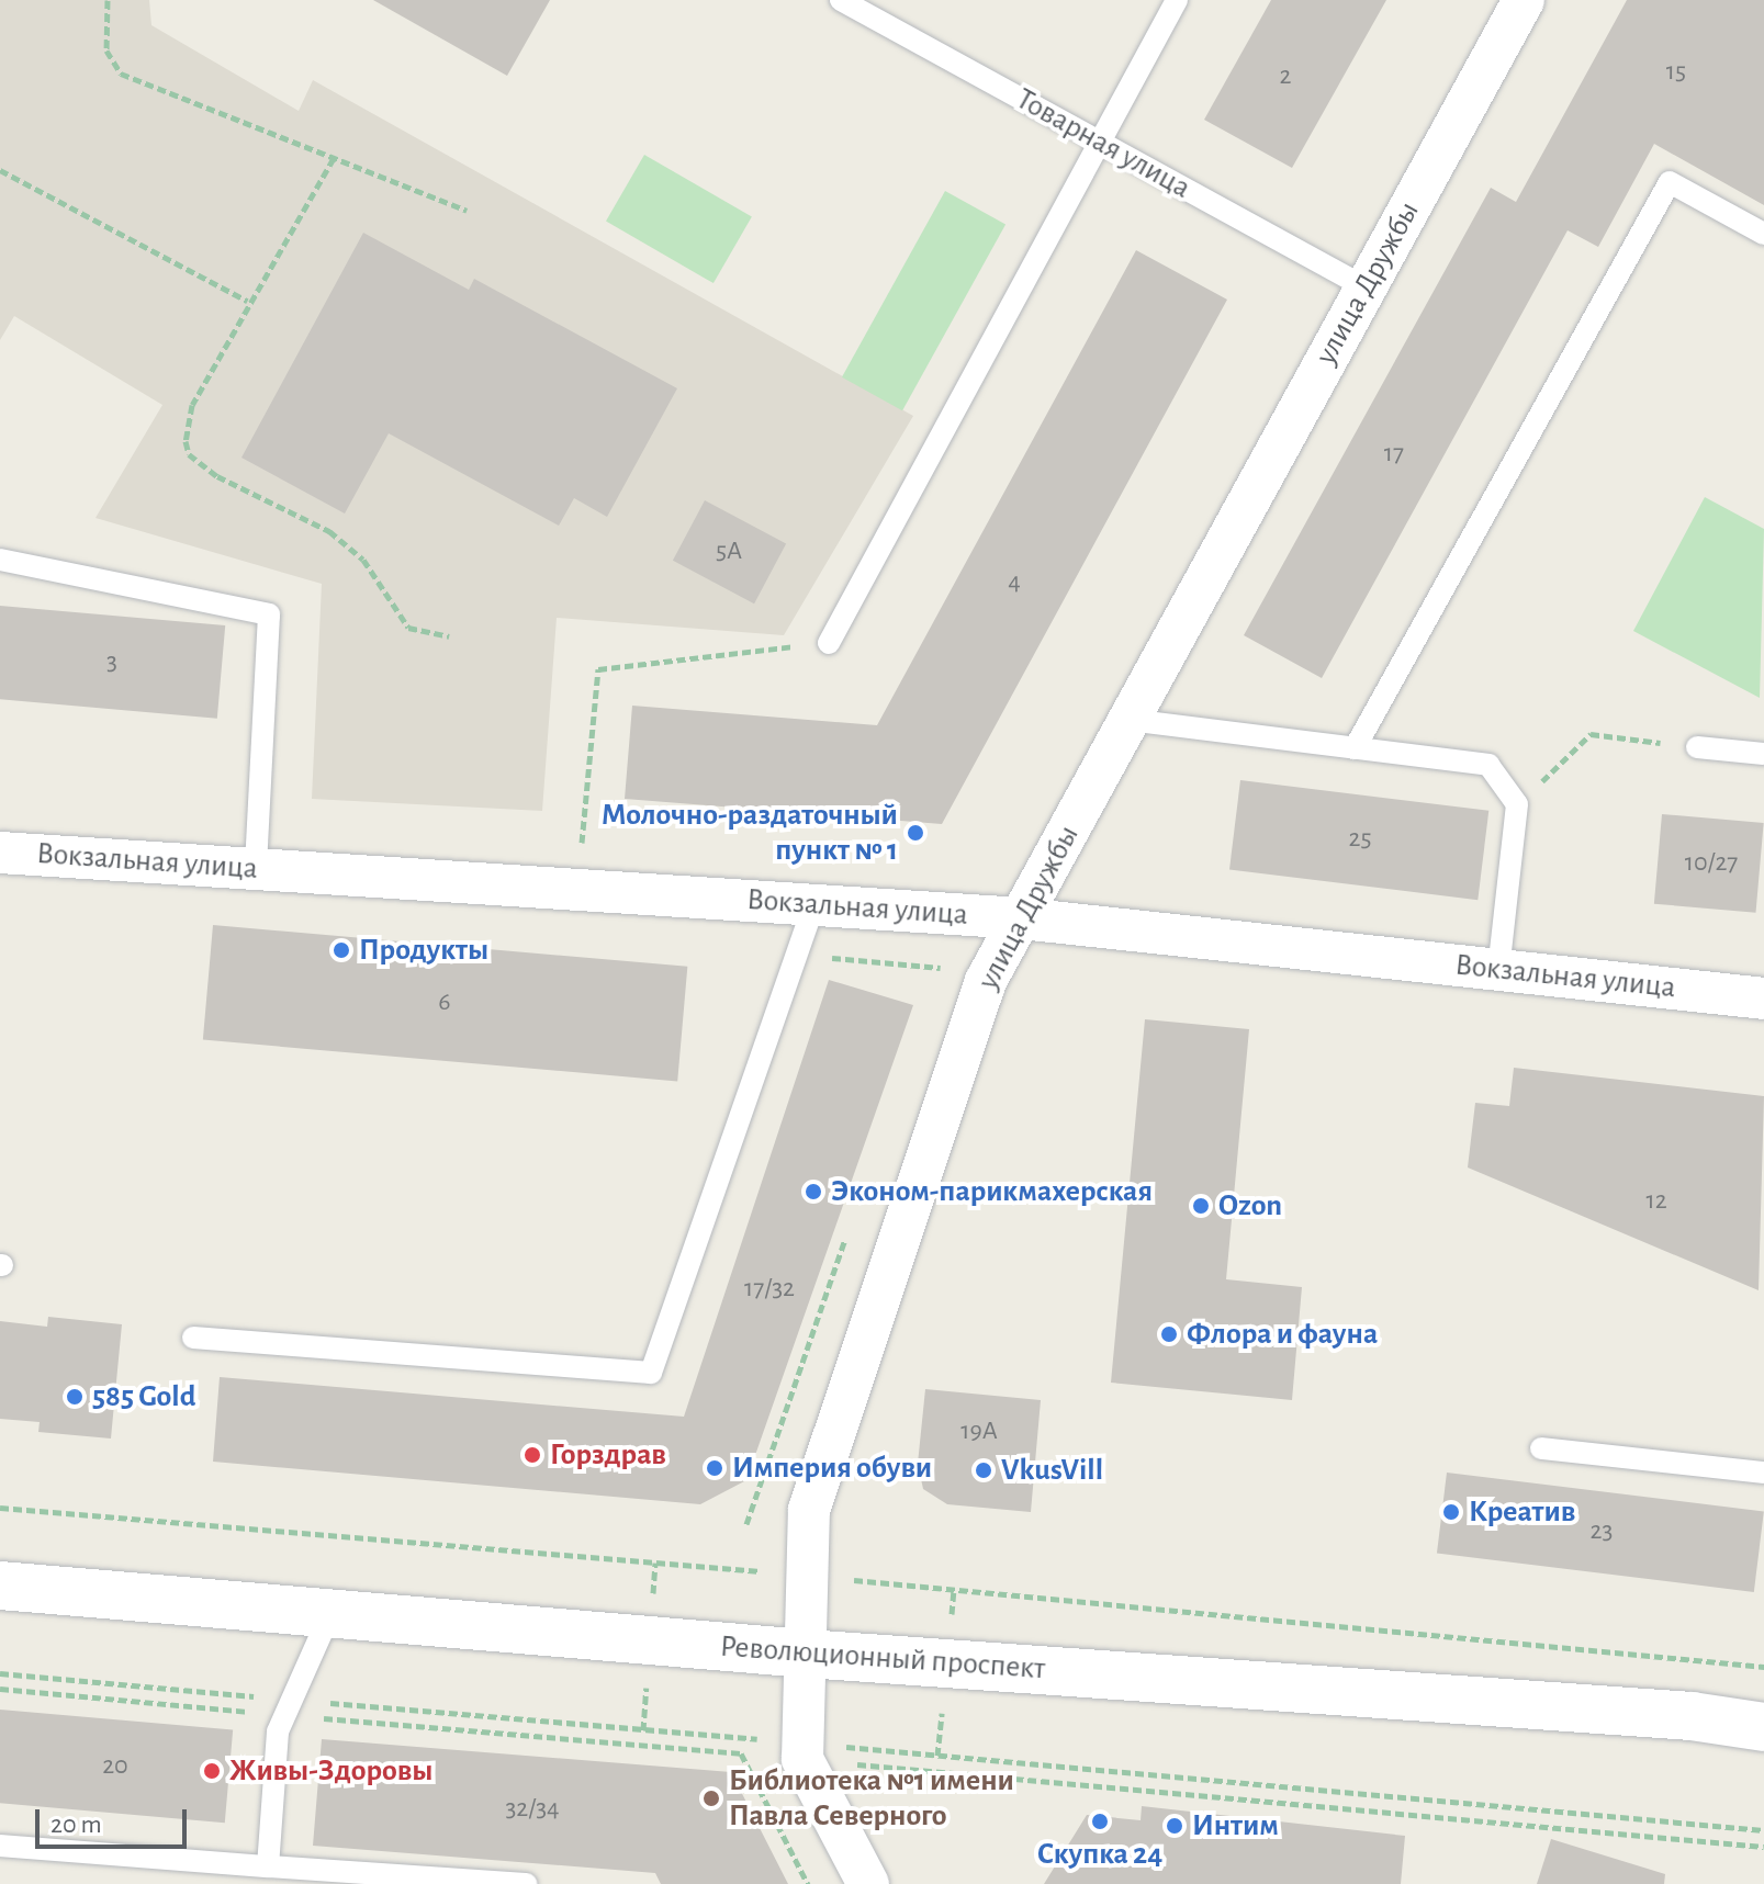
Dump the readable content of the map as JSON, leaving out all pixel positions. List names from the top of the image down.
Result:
{
  "streets": {
    "street": ["улица Дружбы", "Вокзальная улица", "Революционный проспект"],
    "lane": ["Товарная улица"]
  },
  "crossings": [
    ["Товарная улица", "улица Дружбы"],
    ["улица Дружбы", "Вокзальная улица"],
    ["улица Дружбы", "Революционный проспект"]
  ],
  "places": [
    "Молочно-раздаточный пункт № 1",
    "Продукты",
    "Эконом-парикмахерская",
    "Ozon",
    "Флора и фауна",
    "585 Gold",
    "Горздрав",
    "Империя обуви",
    "VkusVill",
    "Креатив",
    "Живы-Здоровы",
    "Библиотека №1 имени Павла Северного",
    "Скупка 24",
    "Интим"
  ],
  "house_numbers": [
    "15",
    "2",
    "17",
    "5А",
    "4",
    "3",
    "25",
    "10/27",
    "6",
    "12",
    "17/32",
    "19А",
    "23",
    "20",
    "32/34"
  ],
  "scale_bar": "20 m"
}
